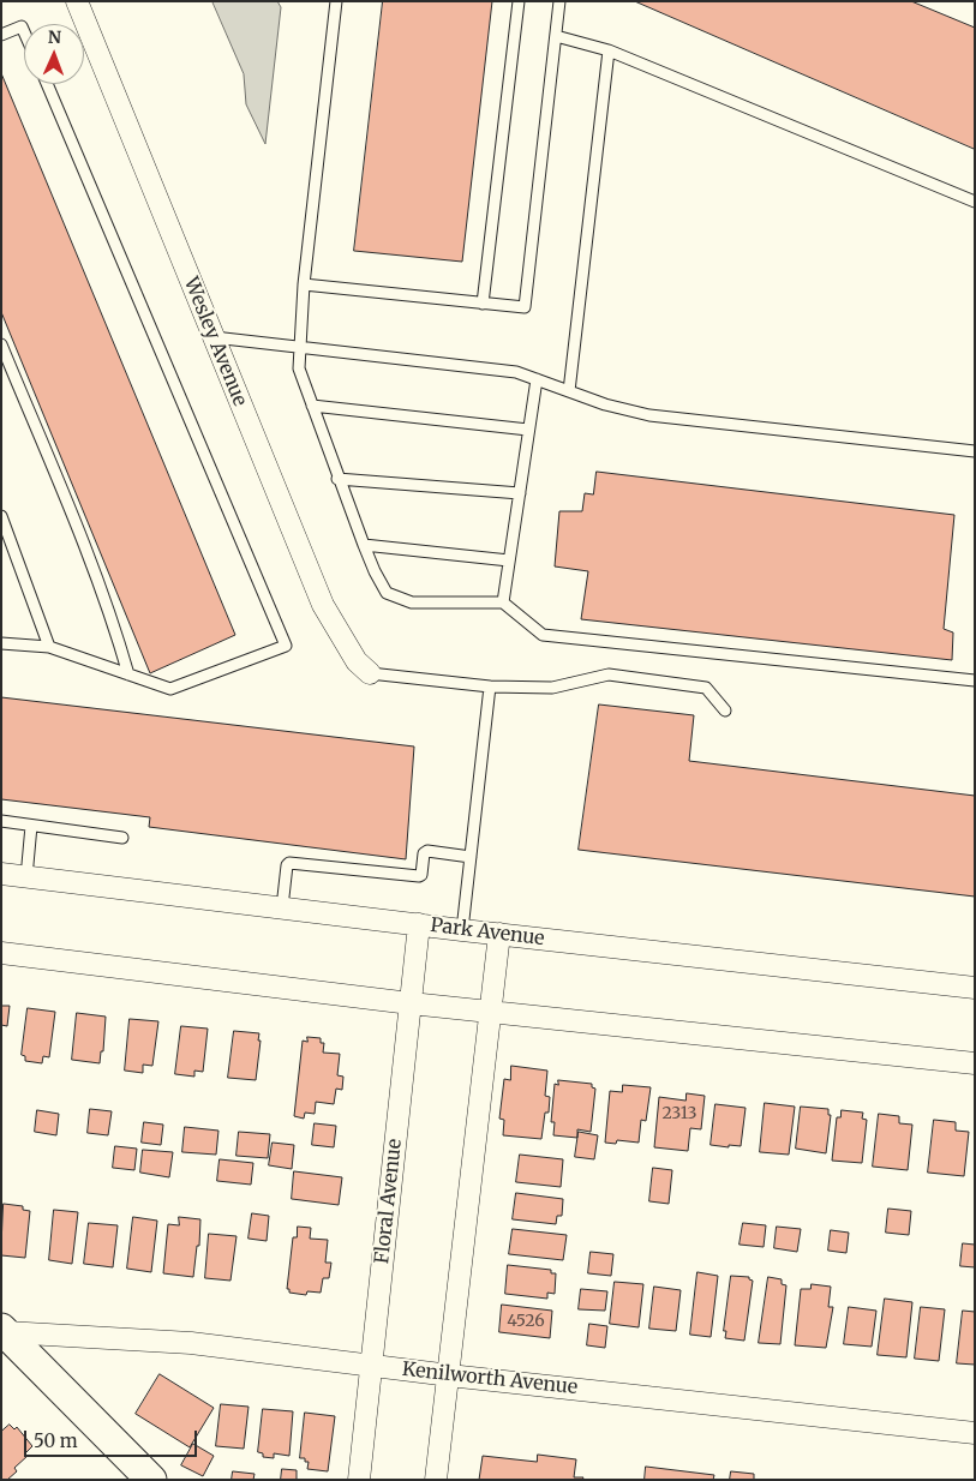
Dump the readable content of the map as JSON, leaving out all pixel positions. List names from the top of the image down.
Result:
{
  "streets": {
    "street": [
      "Wesley Avenue",
      "Park Avenue",
      "Floral Avenue",
      "Kenilworth Avenue"
    ]
  },
  "crossings": [
    ["Park Avenue", "Floral Avenue"],
    ["Floral Avenue", "Kenilworth Avenue"]
  ],
  "house_numbers": ["2313", "4526"],
  "scale_bar": "50 m",
  "north": "top"
}
